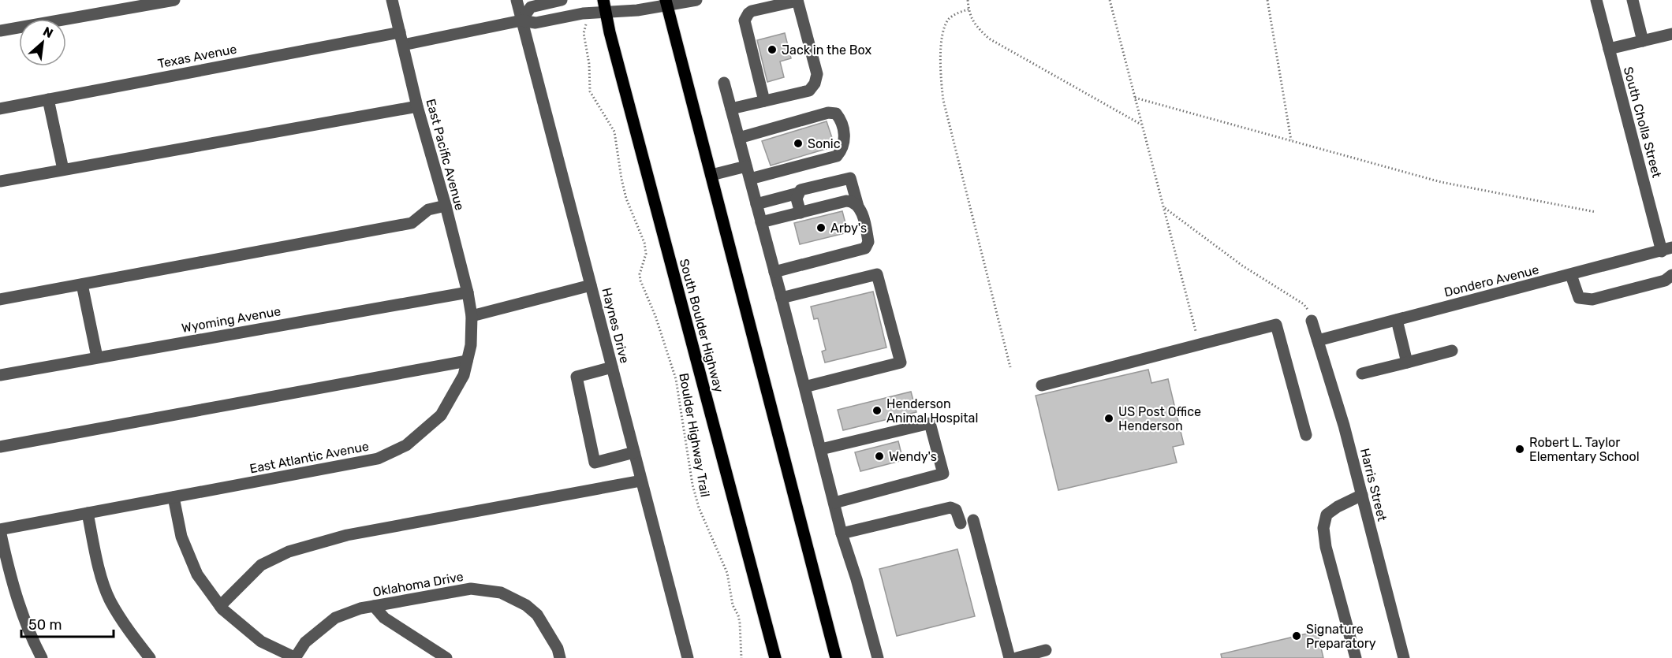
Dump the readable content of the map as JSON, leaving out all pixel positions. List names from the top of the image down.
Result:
{
  "streets": {
    "main road": ["South Boulder Highway"],
    "street": [
      "Texas Avenue",
      "South Cholla Street",
      "East Pacific Avenue",
      "Dondero Avenue",
      "Wyoming Avenue",
      "Haynes Drive",
      "East Atlantic Avenue",
      "Harris Street",
      "Oklahoma Drive"
    ],
    "path": ["Boulder Highway Trail"]
  },
  "crossings": [
    ["Texas Avenue", "East Pacific Avenue"],
    ["South Cholla Street", "Dondero Avenue"],
    ["East Pacific Avenue", "Wyoming Avenue"],
    ["East Pacific Avenue", "East Atlantic Avenue"],
    ["Dondero Avenue", "Harris Street"]
  ],
  "places": [
    "Jack in the Box",
    "Sonic",
    "Arby's",
    "Henderson Animal Hospital",
    "US Post Office Henderson",
    "Robert L. Taylor Elementary School",
    "Wendy's",
    "Signature Preparatory"
  ],
  "scale_bar": "50 m",
  "north": "top right"
}
